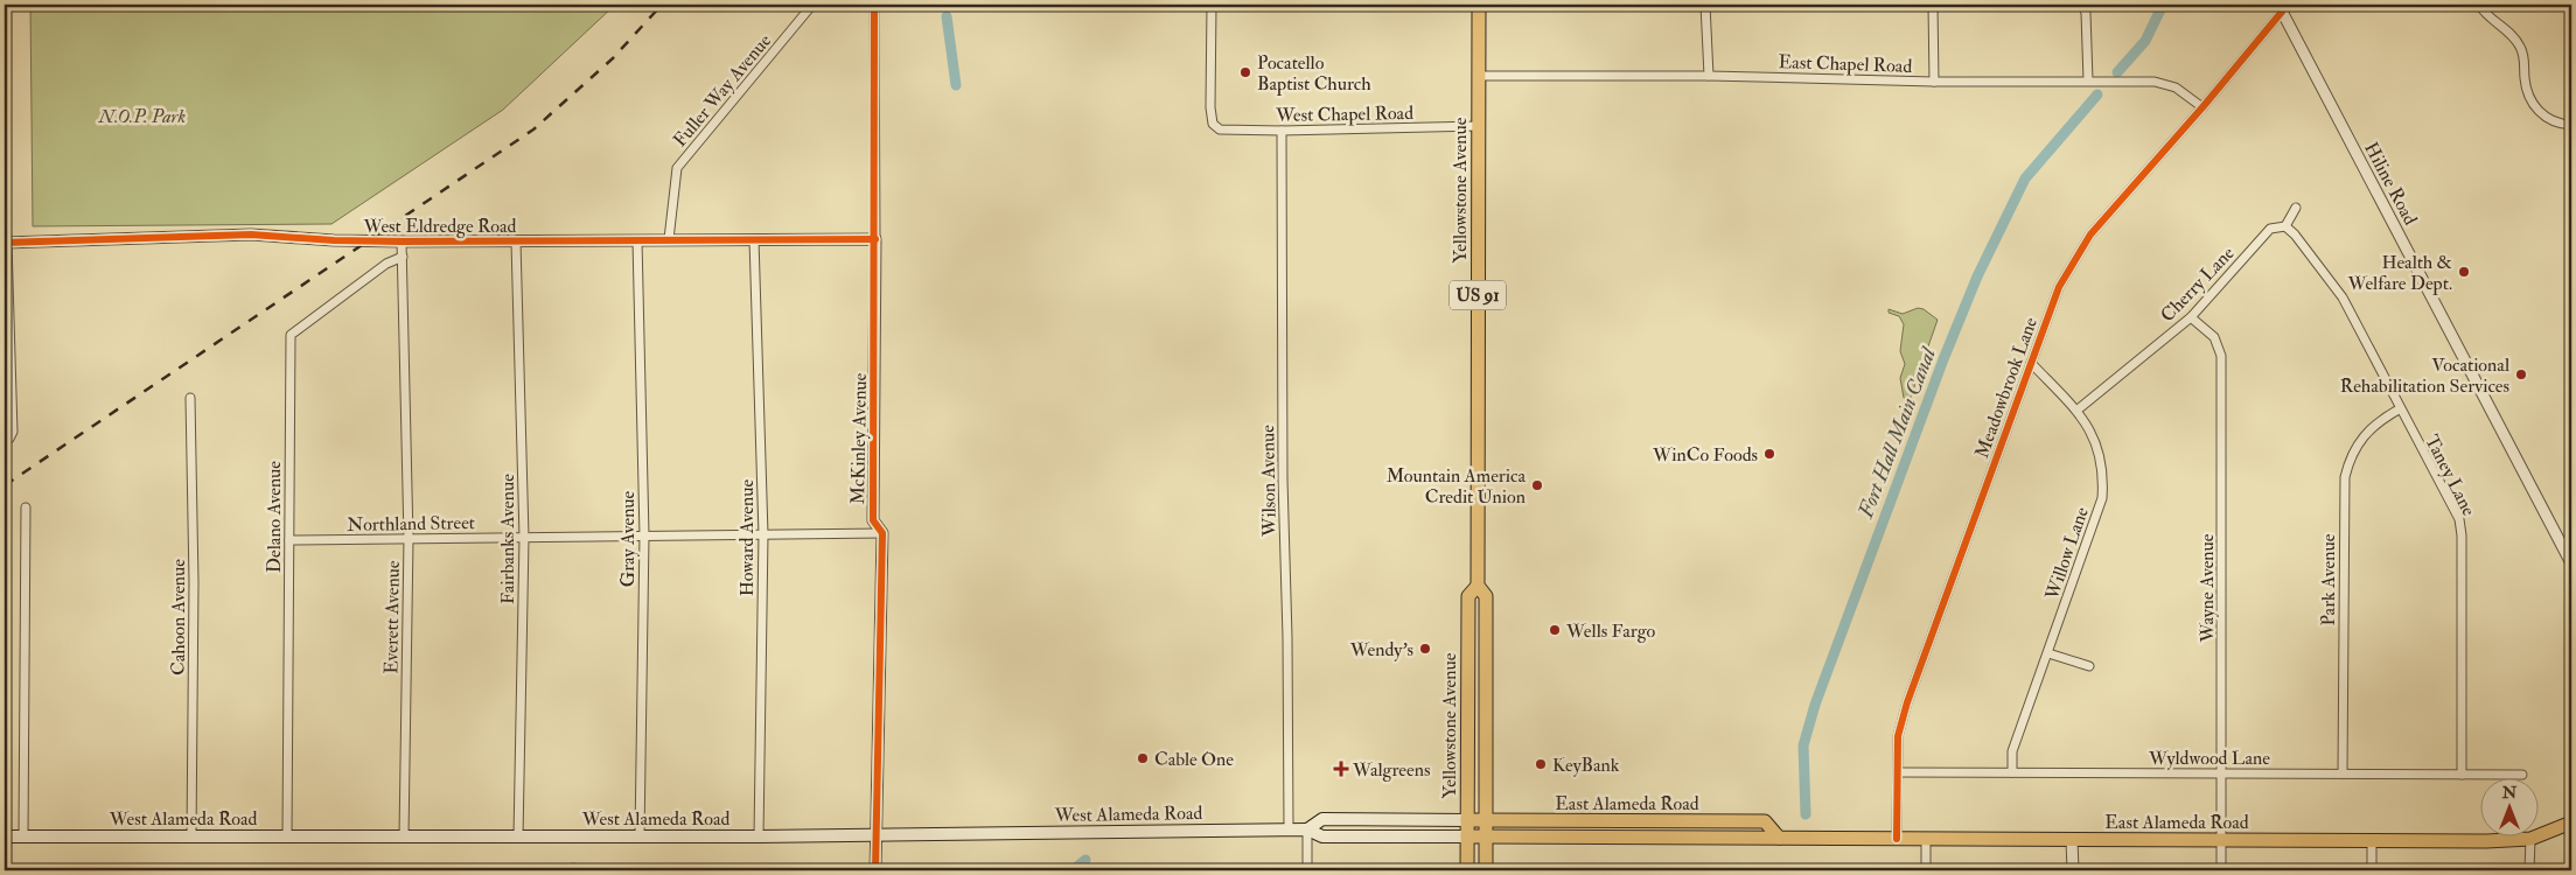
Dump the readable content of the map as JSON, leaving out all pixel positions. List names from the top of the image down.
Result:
{
  "streets": {
    "main road": [
      "Yellowstone Avenue",
      "US 91",
      "East Alameda Road",
      "West Alameda Road"
    ],
    "street": [
      "East Chapel Road",
      "Fuller Way Avenue",
      "West Chapel Road",
      "Hiline Road",
      "West Eldredge Road",
      "Cherry Lane",
      "Meadowbrook Lane",
      "McKinley Avenue",
      "Taney Lane",
      "Wilson Avenue",
      "Delano Avenue",
      "Northland Street",
      "Howard Avenue",
      "Fairbanks Avenue",
      "Gray Avenue",
      "Willow Lane",
      "Park Avenue",
      "Wayne Avenue",
      "Cahoon Avenue",
      "Everett Avenue",
      "Wyldwood Lane"
    ]
  },
  "crossings": [
    ["East Chapel Road", "Yellowstone Avenue"],
    ["East Chapel Road", "Meadowbrook Lane"],
    ["Fuller Way Avenue", "West Eldredge Road"],
    ["West Chapel Road", "Yellowstone Avenue"],
    ["West Chapel Road", "Wilson Avenue"],
    ["Hiline Road", "Meadowbrook Lane"],
    ["Yellowstone Avenue", "East Alameda Road"],
    ["Yellowstone Avenue", "West Alameda Road"],
    ["West Eldredge Road", "McKinley Avenue"],
    ["West Eldredge Road", "Howard Avenue"],
    ["West Eldredge Road", "Fairbanks Avenue"],
    ["West Eldredge Road", "Gray Avenue"],
    ["West Eldredge Road", "Everett Avenue"],
    ["Cherry Lane", "Taney Lane"],
    ["Cherry Lane", "Willow Lane"],
    ["Cherry Lane", "Wayne Avenue"],
    ["Meadowbrook Lane", "Willow Lane"],
    ["Meadowbrook Lane", "Wyldwood Lane"],
    ["Meadowbrook Lane", "East Alameda Road"],
    ["McKinley Avenue", "Northland Street"],
    ["McKinley Avenue", "West Alameda Road"],
    ["Taney Lane", "Park Avenue"],
    ["Taney Lane", "Wyldwood Lane"],
    ["Wilson Avenue", "West Alameda Road"],
    ["Delano Avenue", "Northland Street"],
    ["Delano Avenue", "Everett Avenue"],
    ["Delano Avenue", "West Alameda Road"],
    ["Northland Street", "Howard Avenue"],
    ["Northland Street", "Fairbanks Avenue"],
    ["Northland Street", "Gray Avenue"],
    ["Northland Street", "Everett Avenue"],
    ["Howard Avenue", "West Alameda Road"],
    ["Fairbanks Avenue", "West Alameda Road"],
    ["Gray Avenue", "West Alameda Road"],
    ["Willow Lane", "Wyldwood Lane"],
    ["Park Avenue", "Wyldwood Lane"],
    ["Wayne Avenue", "Wyldwood Lane"],
    ["Wayne Avenue", "East Alameda Road"],
    ["Cahoon Avenue", "West Alameda Road"],
    ["Everett Avenue", "West Alameda Road"],
    ["East Alameda Road", "West Alameda Road"]
  ],
  "water": ["Fort Hall Main Canal"],
  "parks": ["N.O.P. Park"],
  "places": {
    "other": [
      "Pocatello Baptist Church",
      "Health & Welfare Dept.",
      "Vocational Rehabilitation Services",
      "WinCo Foods",
      "Mountain America Credit Union",
      "Wells Fargo",
      "Wendy's",
      "Cable One",
      "KeyBank"
    ],
    "health": ["Walgreens"]
  },
  "north": "top"
}
